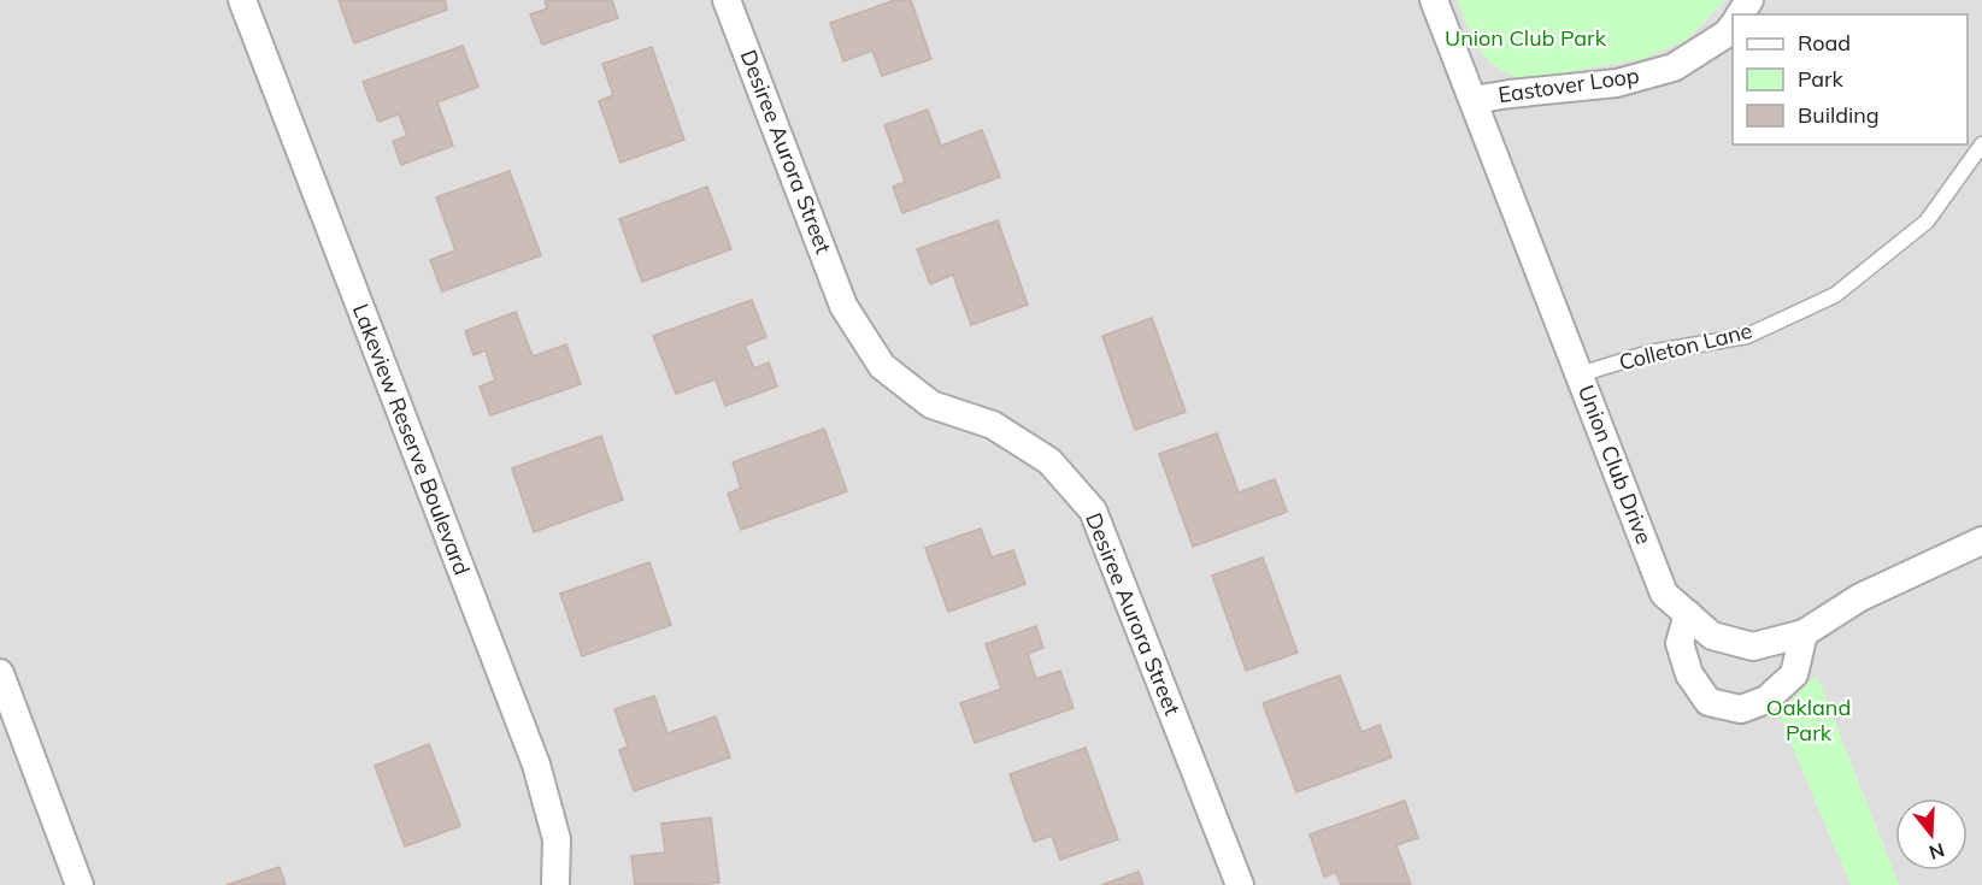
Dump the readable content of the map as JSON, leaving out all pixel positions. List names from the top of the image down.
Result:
{
  "streets": {
    "street": [
      "Eastover Loop",
      "Desiree Aurora Street",
      "Lakeview Reserve Boulevard",
      "Union Club Drive"
    ],
    "lane": ["Colleton Lane"]
  },
  "crossings": [
    ["Eastover Loop", "Union Club Drive"],
    ["Colleton Lane", "Union Club Drive"]
  ],
  "parks": ["Union Club Park", "Oakland Park"],
  "legend": ["Road", "Park", "Building"],
  "north": "bottom"
}
